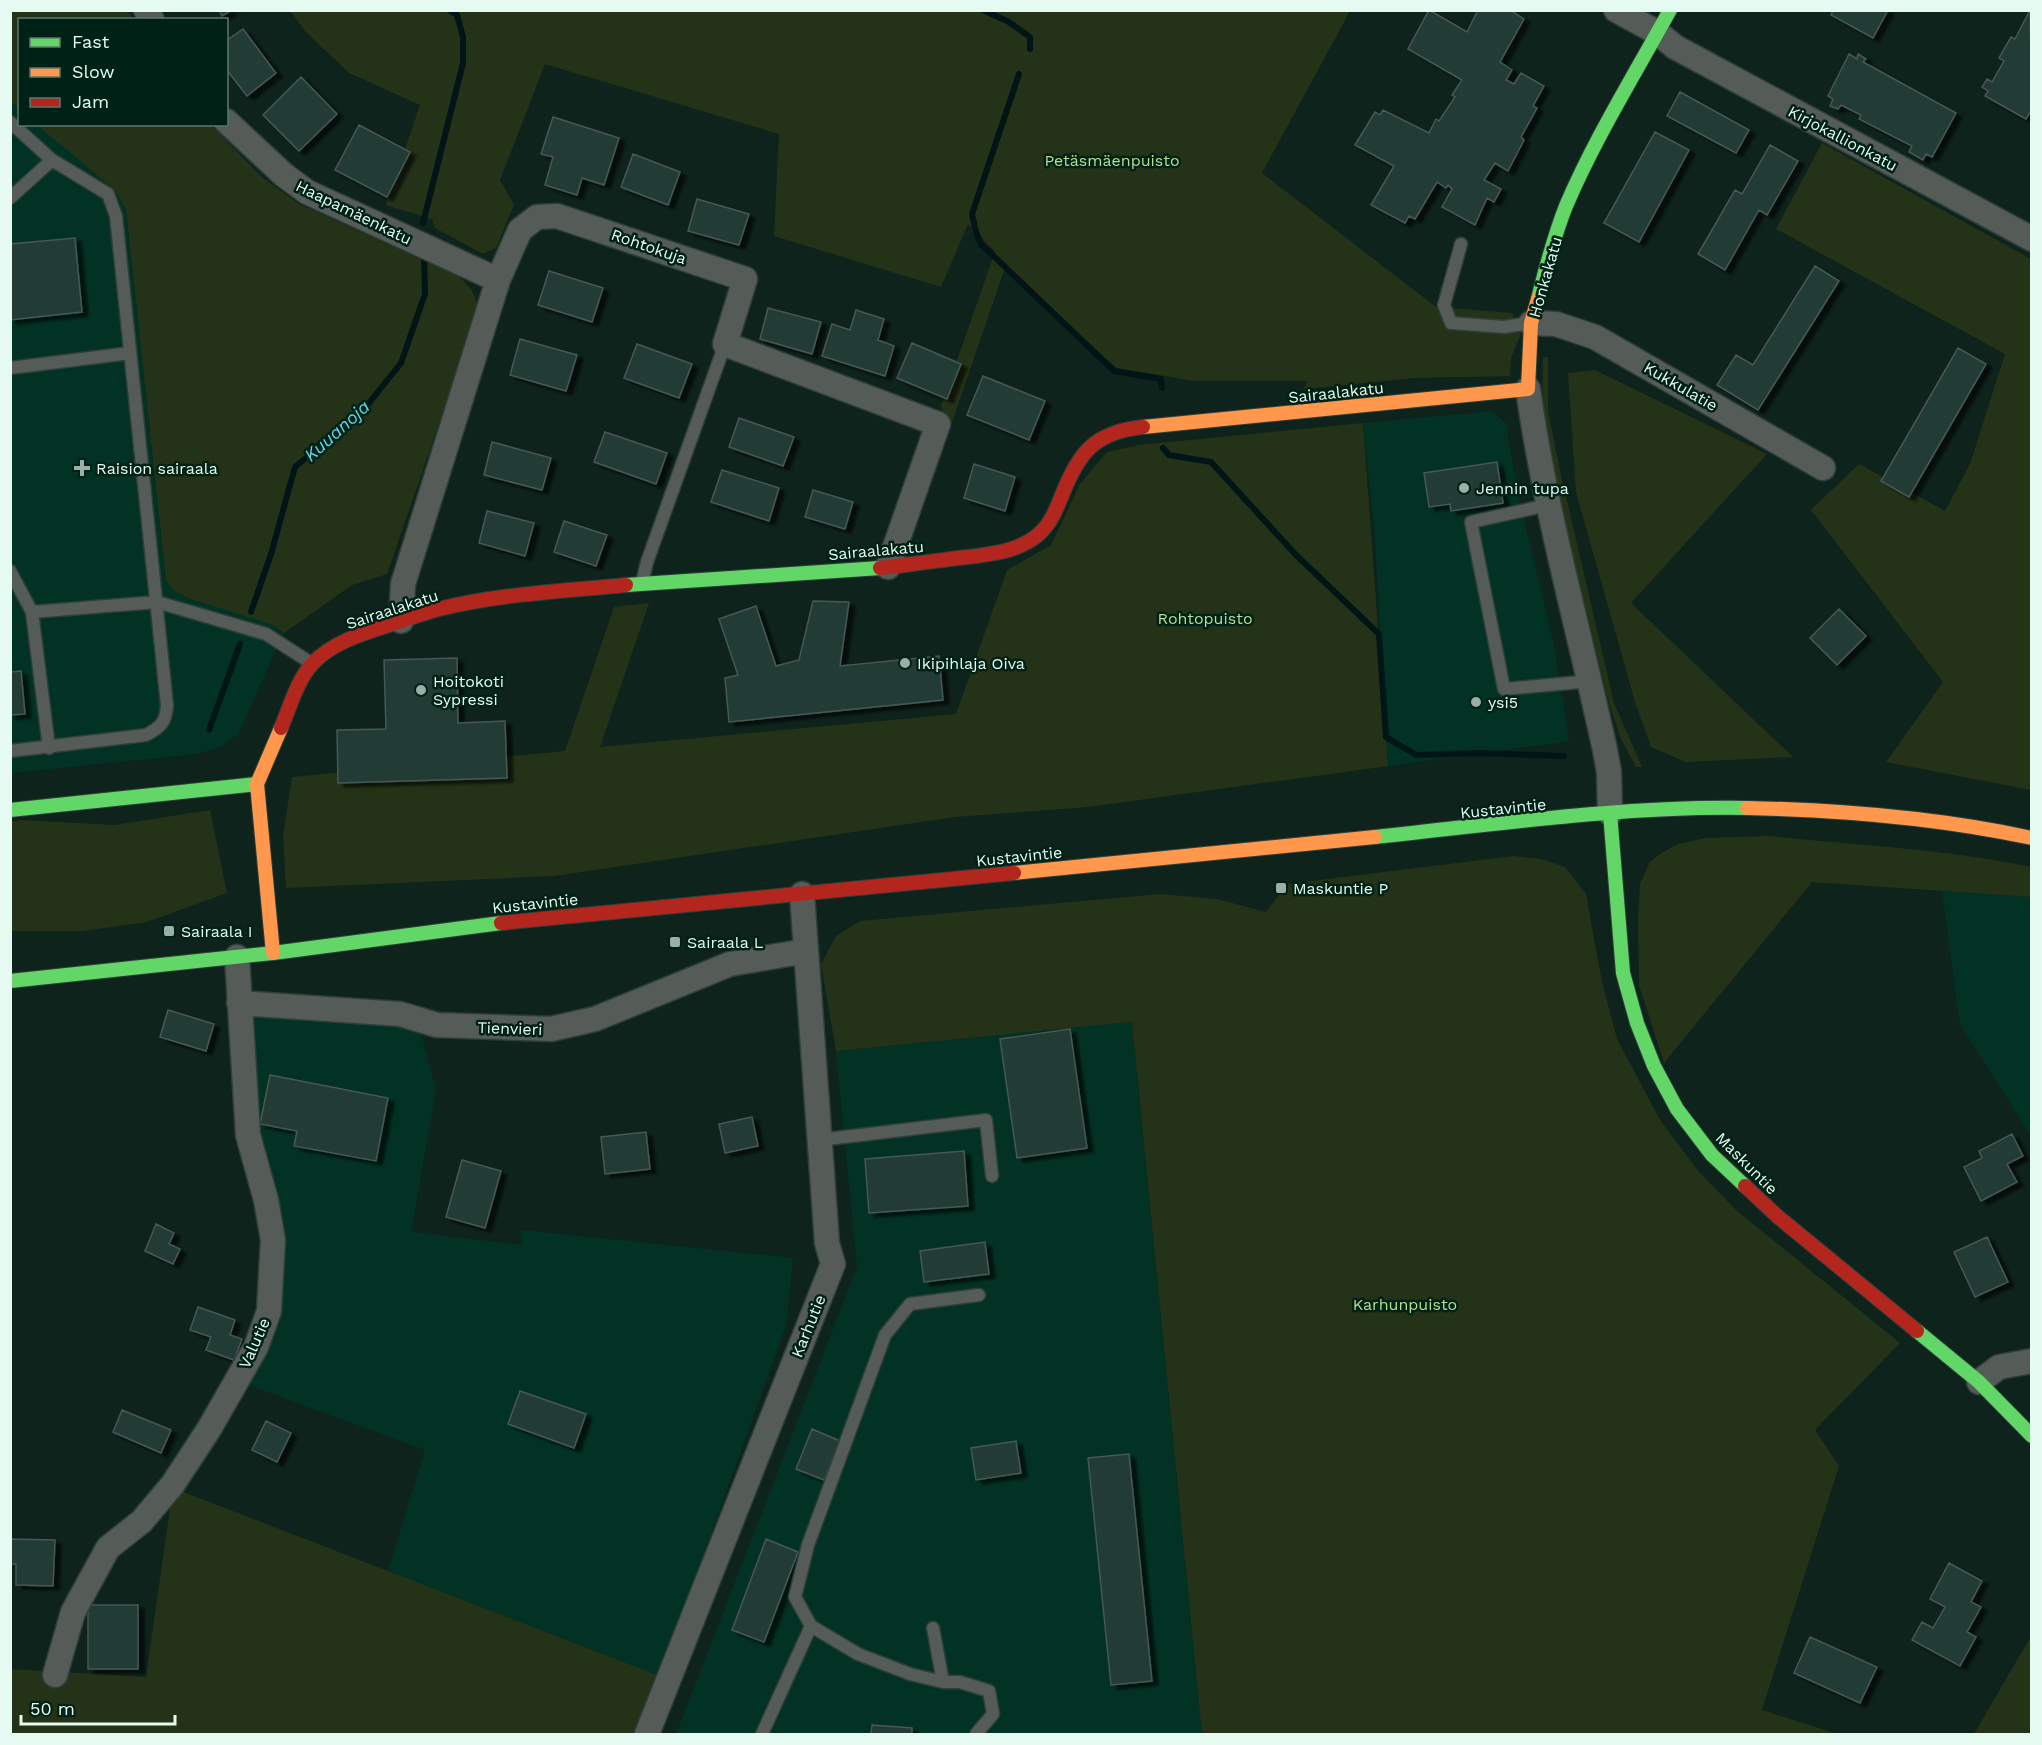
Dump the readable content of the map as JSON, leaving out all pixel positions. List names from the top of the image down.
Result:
{
  "streets": {
    "street": [
      "Kirjokallionkatu",
      "Haapamäenkatu",
      "Rohtokuja",
      "Honkakatu",
      "Kukkulatie",
      "Sairaalakatu",
      "Kustavintie",
      "Tienvieri",
      "Maskuntie",
      "Karhutie",
      "Valutie"
    ]
  },
  "crossings": [
    ["Kirjokallionkatu", "Honkakatu"],
    ["Haapamäenkatu", "Rohtokuja"],
    ["Rohtokuja", "Sairaalakatu"],
    ["Honkakatu", "Kukkulatie"],
    ["Honkakatu", "Sairaalakatu"],
    ["Honkakatu", "Kustavintie"],
    ["Honkakatu", "Maskuntie"],
    ["Sairaalakatu", "Kustavintie"],
    ["Kustavintie", "Maskuntie"],
    ["Kustavintie", "Karhutie"],
    ["Kustavintie", "Valutie"],
    ["Tienvieri", "Karhutie"],
    ["Tienvieri", "Valutie"]
  ],
  "water": ["Kuuanoja"],
  "parks": ["Petäsmäenpuisto", "Rohtopuisto", "Karhunpuisto"],
  "places": {
    "health": ["Raision sairaala"],
    "other": [
      "Jennin tupa",
      "Ikipihlaja Oiva",
      "Hoitokoti Sypressi",
      "ysi5"
    ],
    "transit": ["Maskuntie P", "Sairaala I", "Sairaala L"]
  },
  "legend": ["Fast", "Slow", "Jam"],
  "scale_bar": "50 m"
}
